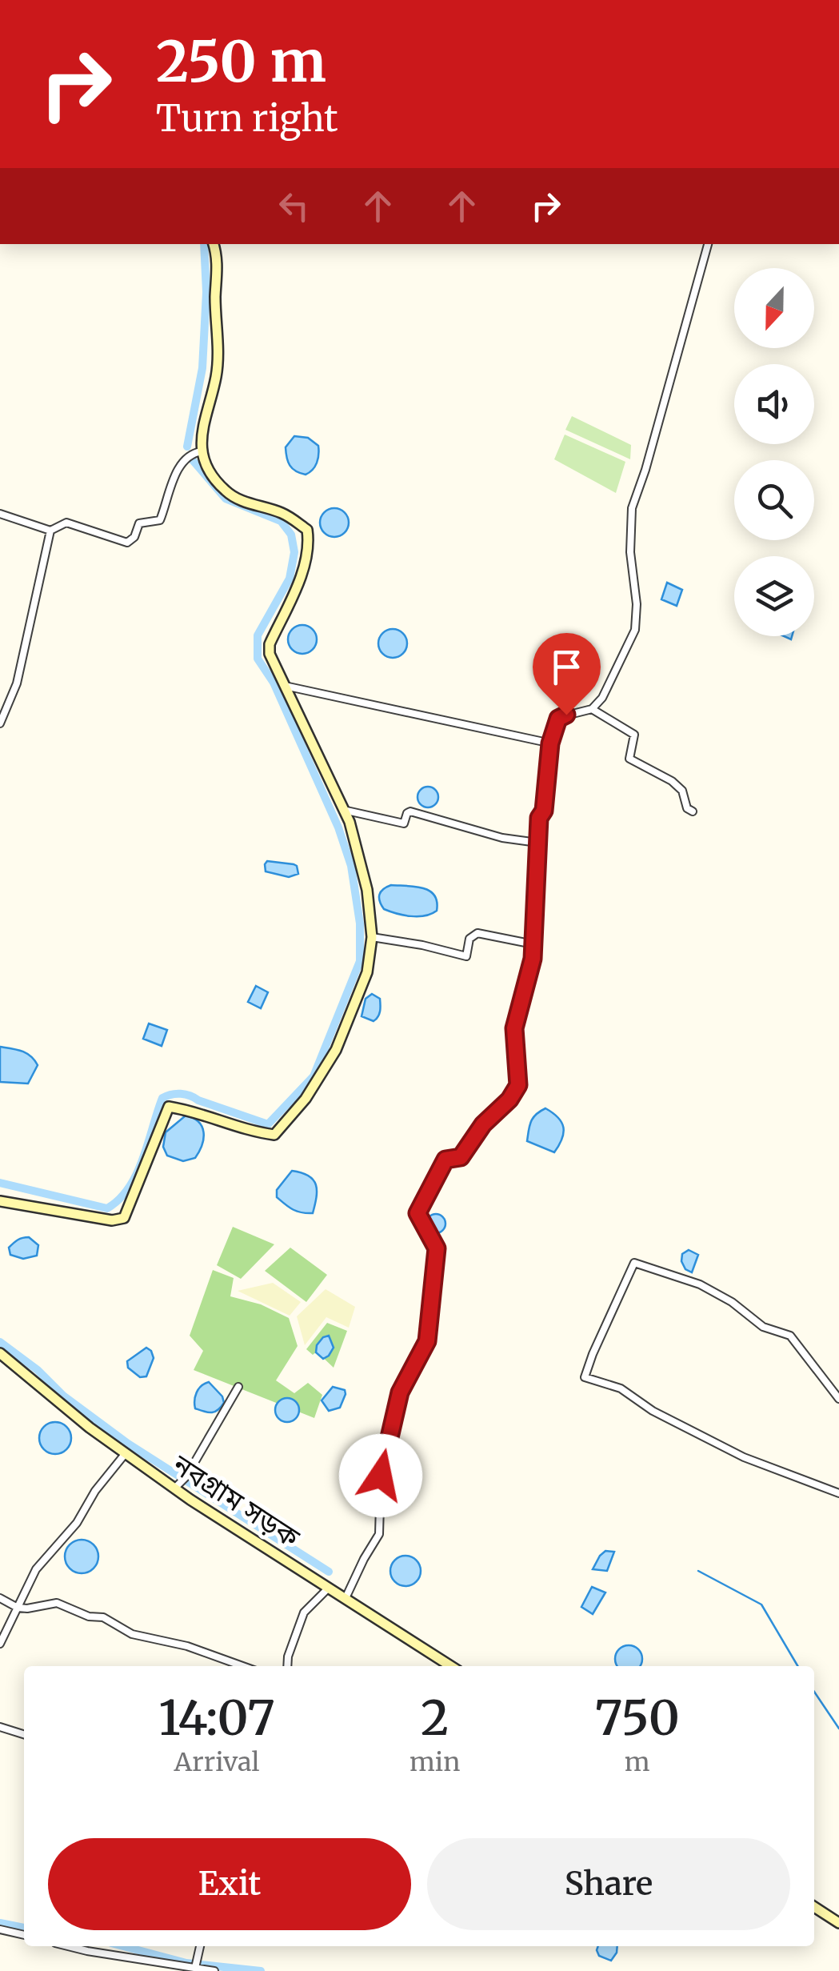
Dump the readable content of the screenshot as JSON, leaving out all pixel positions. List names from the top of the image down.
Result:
{
  "streets": {
    "street": ["নবগ্রাম সড়ক"]
  },
  "north": "bottom",
  "page": {
    "turn": ["250 m", "Turn right"],
    "eta": [
      "14:07",
      "Arrival",
      "2",
      "min",
      "750",
      "m"
    ],
    "buttons": ["Exit", "Share"]
  }
}
